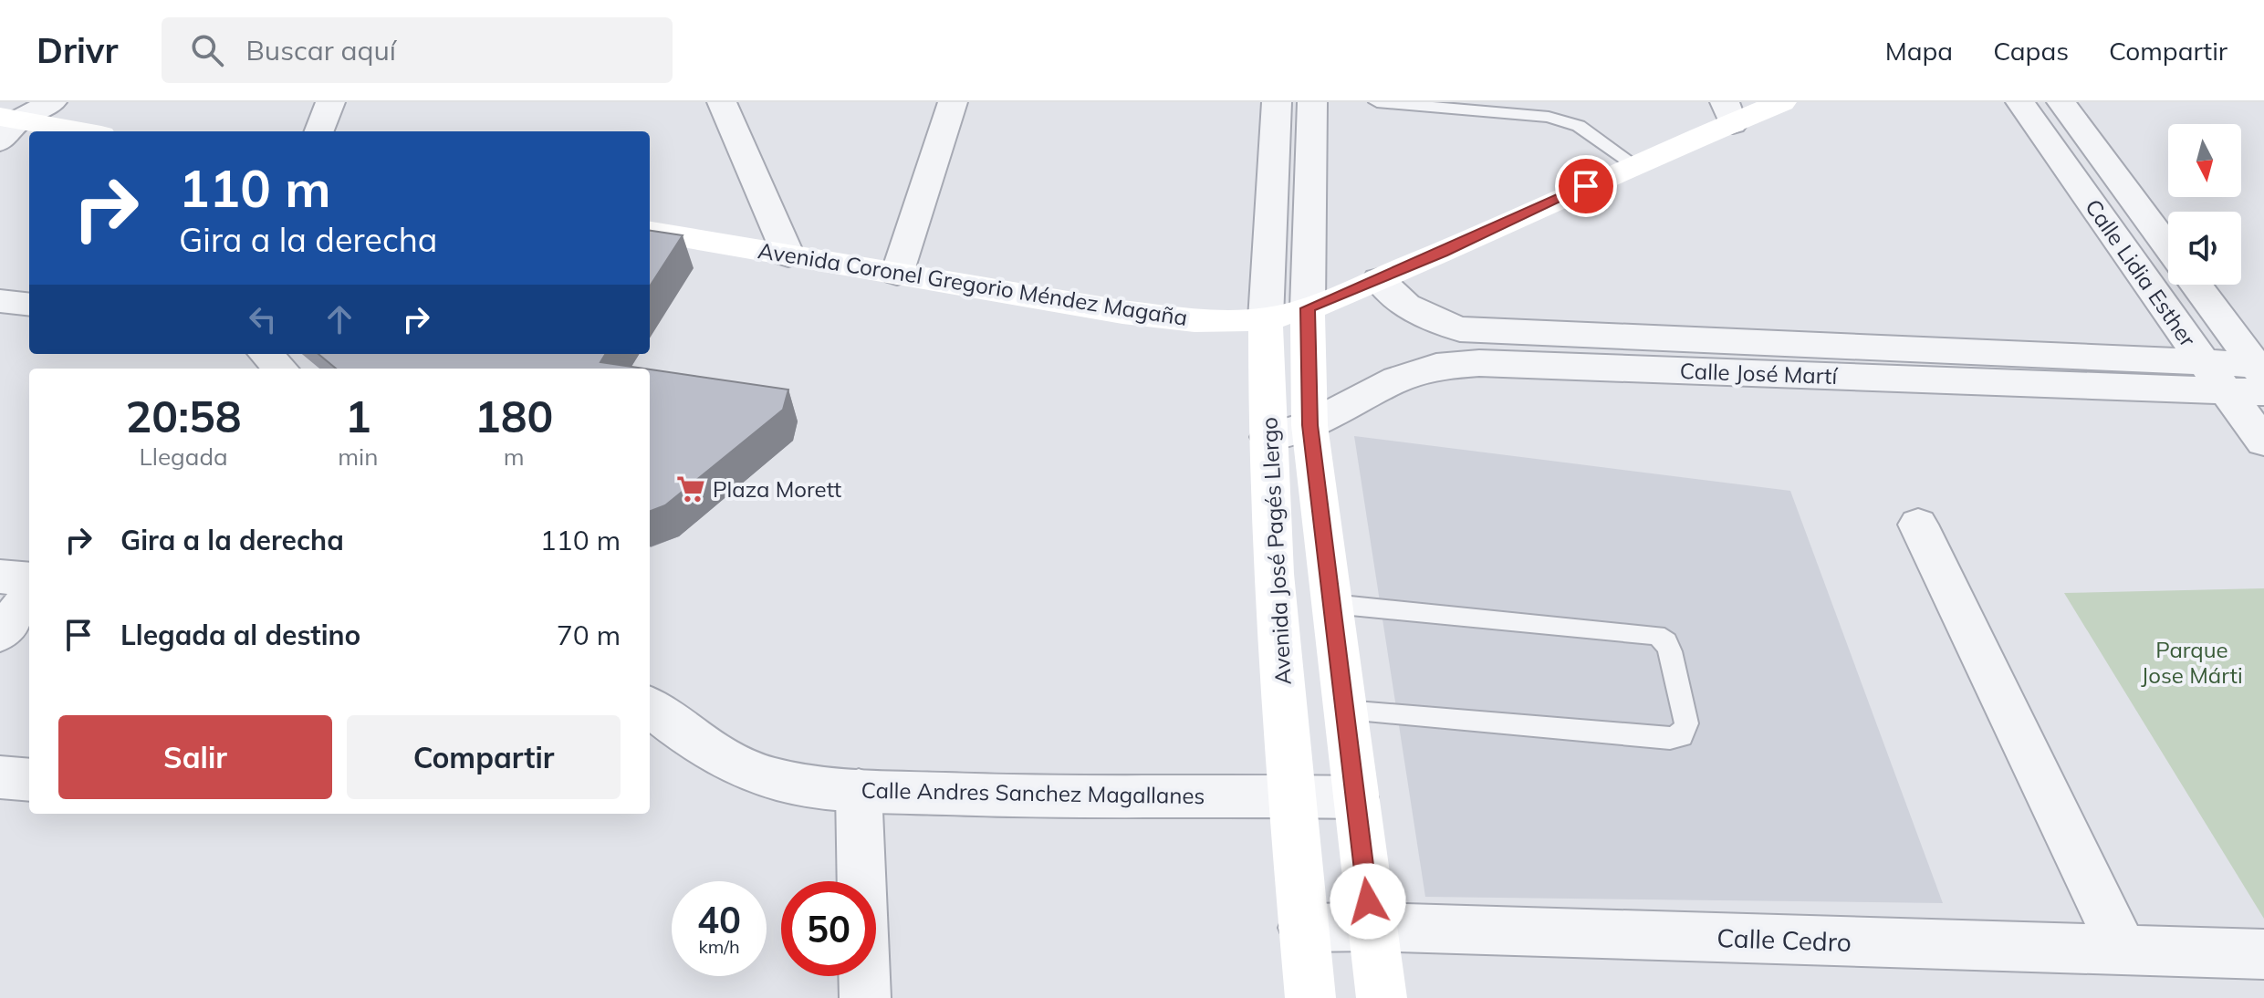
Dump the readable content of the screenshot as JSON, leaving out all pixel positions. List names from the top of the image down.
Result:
{
  "streets": {
    "main road": ["Avenida Coronel Gregorio Méndez Magaña", "Avenida José Pagés Llergo"],
    "street": [
      "Calle Lidia Esther",
      "Calle José Martí",
      "Calle Andres Sanchez Magallanes",
      "Calle Cedro"
    ]
  },
  "crossings": [
    ["Calle Lidia Esther", "Calle José Martí"],
    ["Avenida Coronel Gregorio Méndez Magaña", "Calle José Martí"],
    ["Avenida Coronel Gregorio Méndez Magaña", "Avenida José Pagés Llergo"],
    ["Calle José Martí", "Avenida José Pagés Llergo"],
    ["Avenida José Pagés Llergo", "Calle Andres Sanchez Magallanes"],
    ["Avenida José Pagés Llergo", "Calle Cedro"]
  ],
  "parks": ["Parque Jose Márti"],
  "places": {
    "supermarket": ["Plaza Morett"]
  },
  "north": "bottom",
  "page": {
    "header": "Drivr",
    "search": "Buscar aquí",
    "nav": ["Mapa", "Capas", "Compartir"],
    "turn": ["110 m", "Gira a la derecha"],
    "eta": [
      "20:58",
      "Llegada",
      "1",
      "min",
      "180",
      "m"
    ],
    "list": [
      {
        "name": "Gira a la derecha",
        "value": "110 m"
      },
      {
        "name": "Llegada al destino",
        "value": "70 m"
      }
    ],
    "buttons": ["Salir", "Compartir"],
    "speed": "40 km/h",
    "limit": "50"
  }
}
